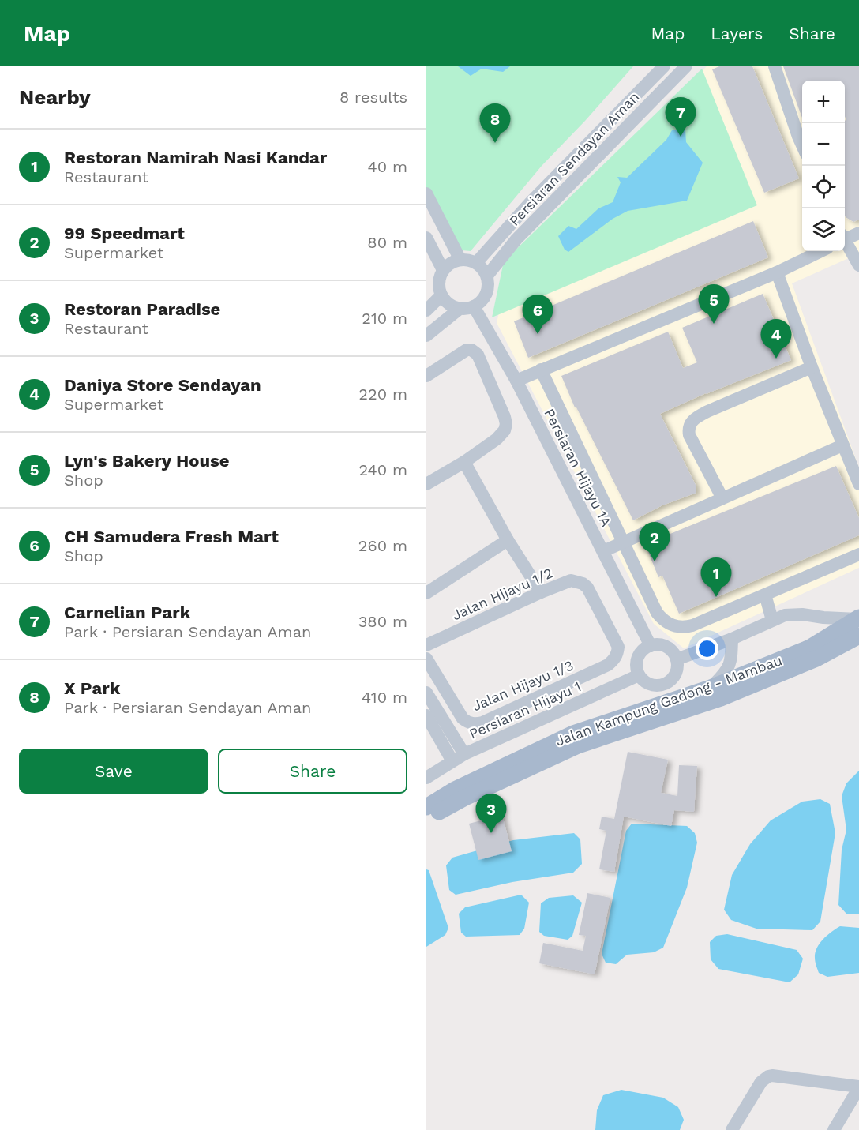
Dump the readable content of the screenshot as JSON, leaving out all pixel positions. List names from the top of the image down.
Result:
{
  "streets": {
    "main road": ["Jalan Kampung Gadong - Mambau"],
    "street": [
      "Persiaran Sendayan Aman",
      "Persiaran Hijayu 1A",
      "Jalan Hijayu 1/2",
      "Jalan Hijayu 1/3",
      "Persiaran Hijayu 1"
    ]
  },
  "crossings": [
    ["Persiaran Sendayan Aman", "Persiaran Hijayu 1A"],
    ["Persiaran Hijayu 1A", "Persiaran Hijayu 1"],
    ["Jalan Hijayu 1/2", "Jalan Hijayu 1/3"]
  ],
  "page": {
    "header": "Map",
    "nav": ["Map", "Layers", "Share"],
    "heading": ["Nearby", "8 results"],
    "map_buttons": ["+", "−"],
    "pins": [
      "7",
      "8",
      "5",
      "6",
      "4",
      "2",
      "1",
      "3"
    ],
    "list": [
      {
        "mark": "1",
        "name": "Restoran Namirah Nasi Kandar",
        "note": "Restaurant",
        "value": "40 m"
      },
      {
        "mark": "2",
        "name": "99 Speedmart",
        "note": "Supermarket",
        "value": "80 m"
      },
      {
        "mark": "3",
        "name": "Restoran Paradise",
        "note": "Restaurant",
        "value": "210 m"
      },
      {
        "mark": "4",
        "name": "Daniya Store Sendayan",
        "note": "Supermarket",
        "value": "220 m"
      },
      {
        "mark": "5",
        "name": "Lyn's Bakery House",
        "note": "Shop",
        "value": "240 m"
      },
      {
        "mark": "6",
        "name": "CH Samudera Fresh Mart",
        "note": "Shop",
        "value": "260 m"
      },
      {
        "mark": "7",
        "name": "Carnelian Park",
        "note": "Park · Persiaran Sendayan Aman",
        "value": "380 m"
      },
      {
        "mark": "8",
        "name": "X Park",
        "note": "Park · Persiaran Sendayan Aman",
        "value": "410 m"
      }
    ],
    "buttons": ["Save", "Share"]
  }
}
